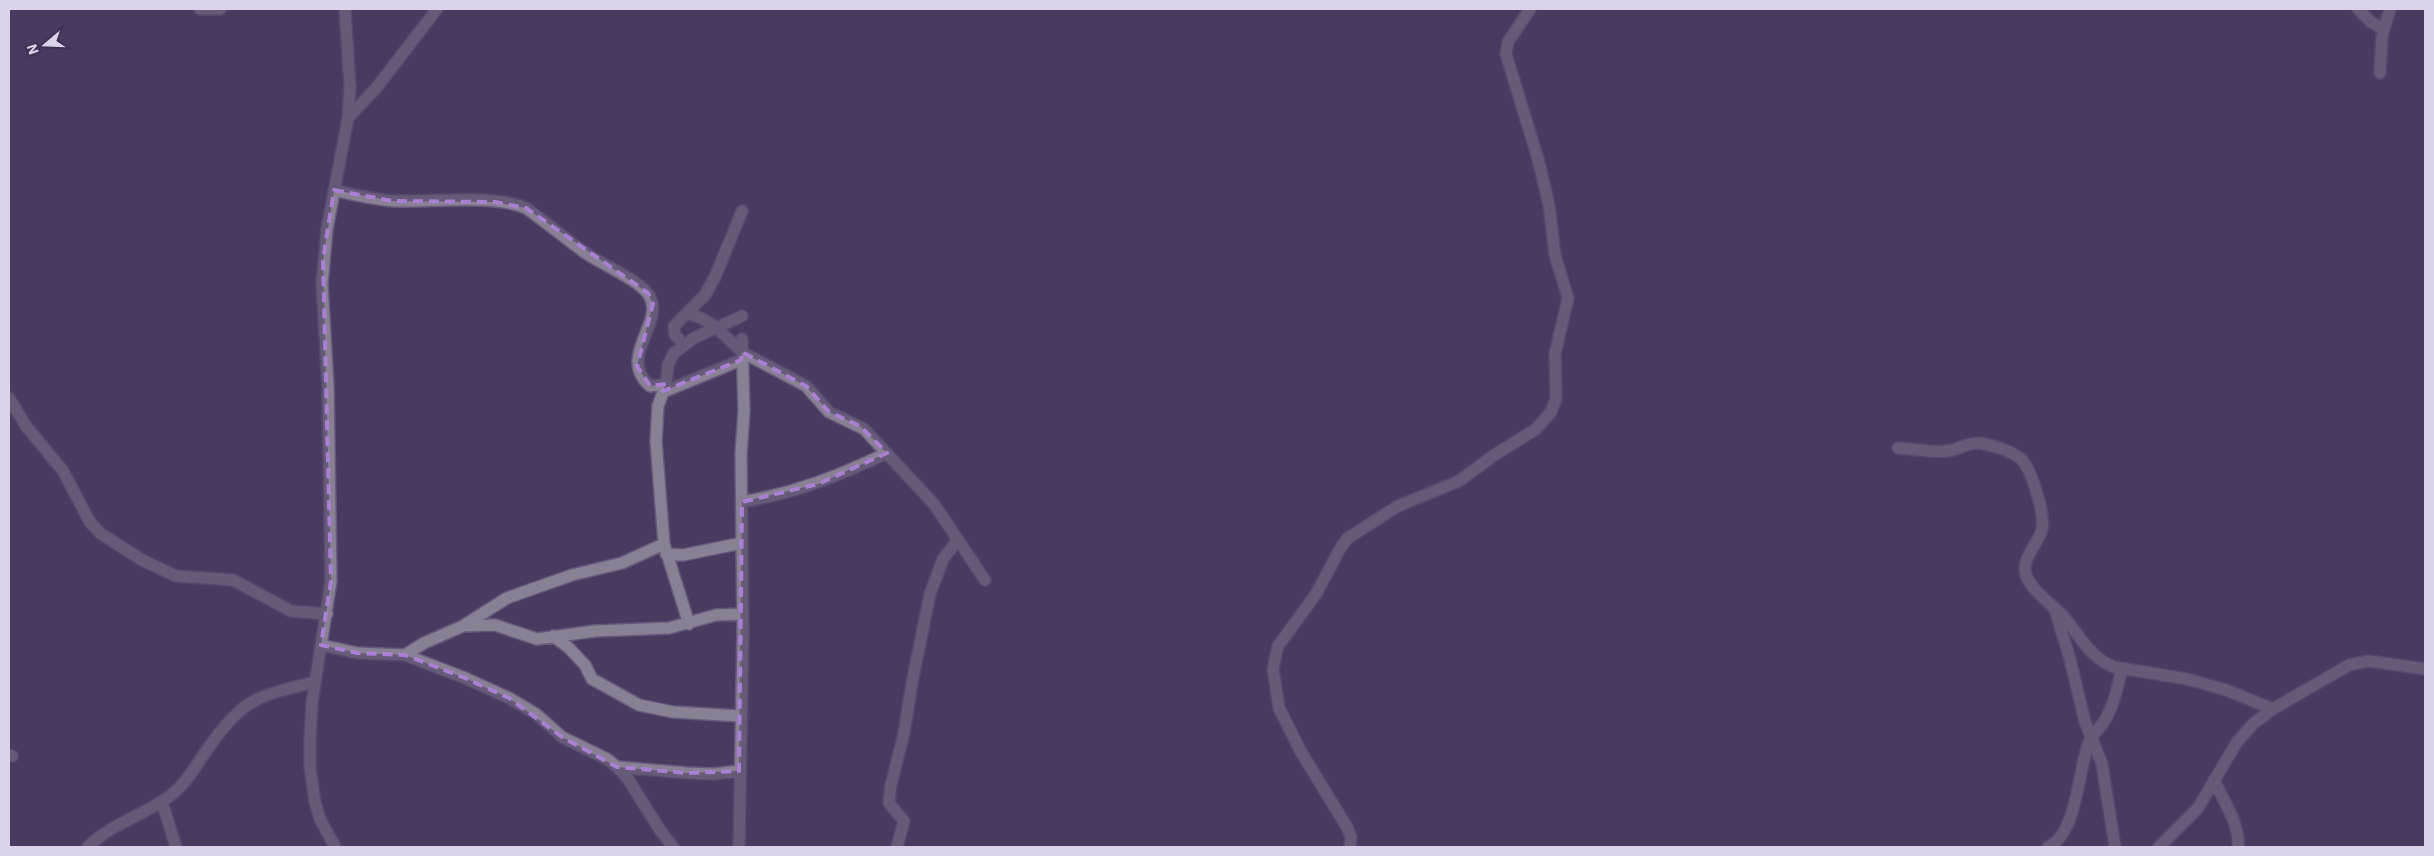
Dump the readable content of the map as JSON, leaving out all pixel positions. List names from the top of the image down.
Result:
{
  "north": "left"
}
